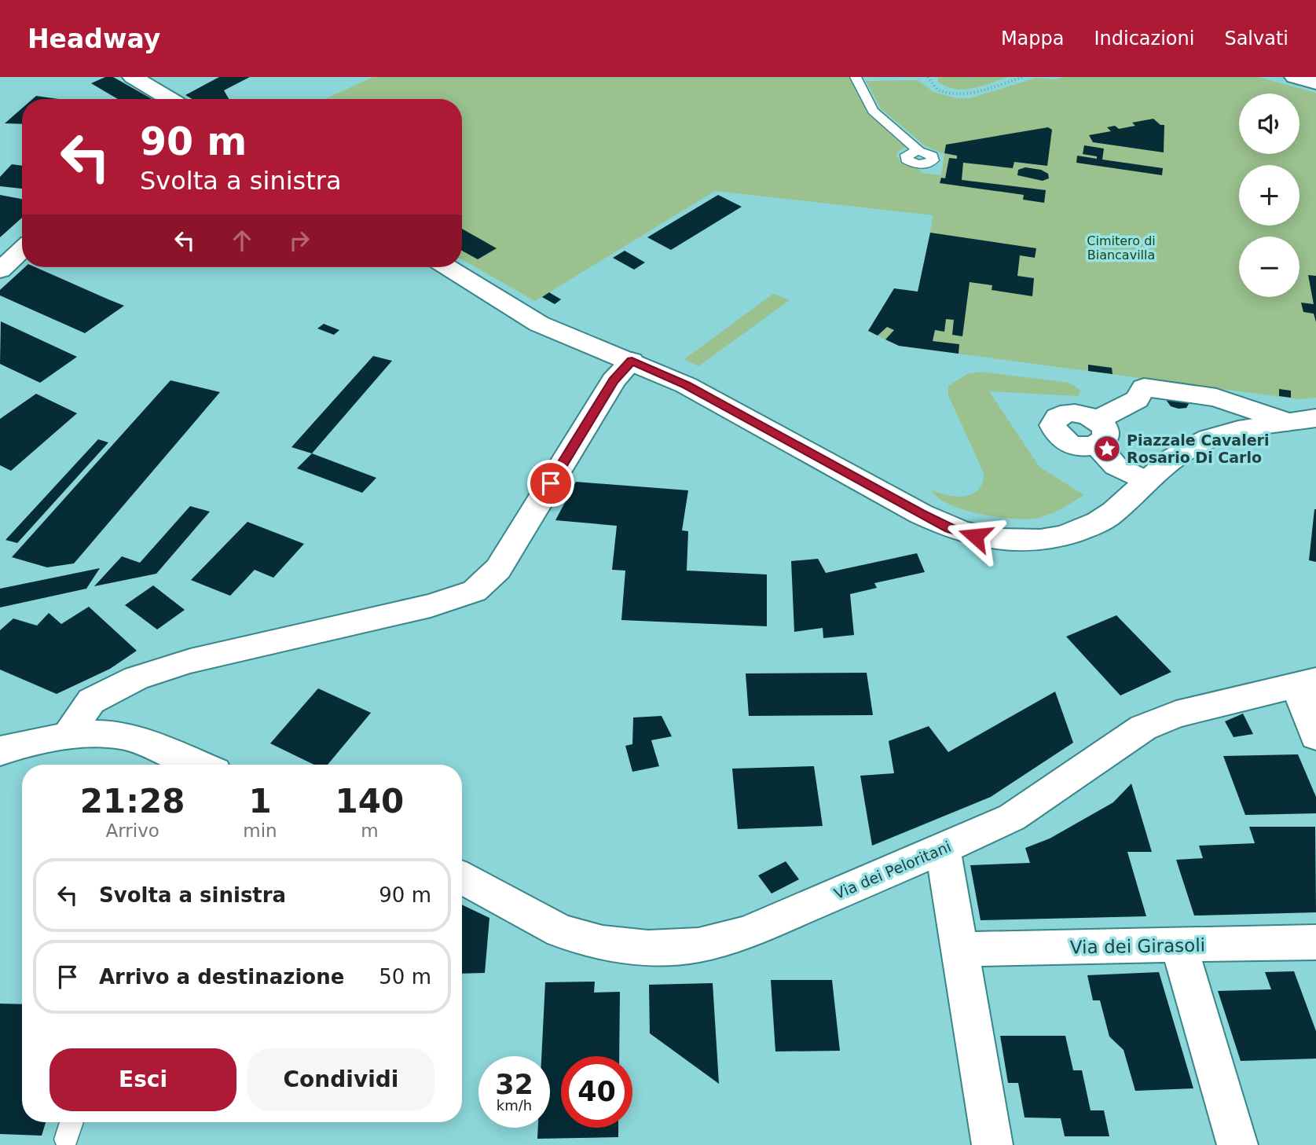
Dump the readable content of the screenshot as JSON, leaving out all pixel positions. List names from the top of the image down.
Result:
{
  "streets": {
    "street": ["Via dei Peloritani", "Via dei Girasoli"]
  },
  "parks": ["Cimitero di Biancavilla"],
  "places": {
    "place": ["Piazzale Cavaleri Rosario Di Carlo"]
  },
  "page": {
    "header": "Headway",
    "nav": ["Mappa", "Indicazioni", "Salvati"],
    "map_buttons": ["+", "−"],
    "turn": ["90 m", "Svolta a sinistra"],
    "eta": [
      "21:28",
      "Arrivo",
      "1",
      "min",
      "140",
      "m"
    ],
    "list": [
      {
        "name": "Svolta a sinistra",
        "value": "90 m"
      },
      {
        "name": "Arrivo a destinazione",
        "value": "50 m"
      }
    ],
    "buttons": ["Esci", "Condividi"],
    "speed": "32 km/h",
    "limit": "40"
  }
}
